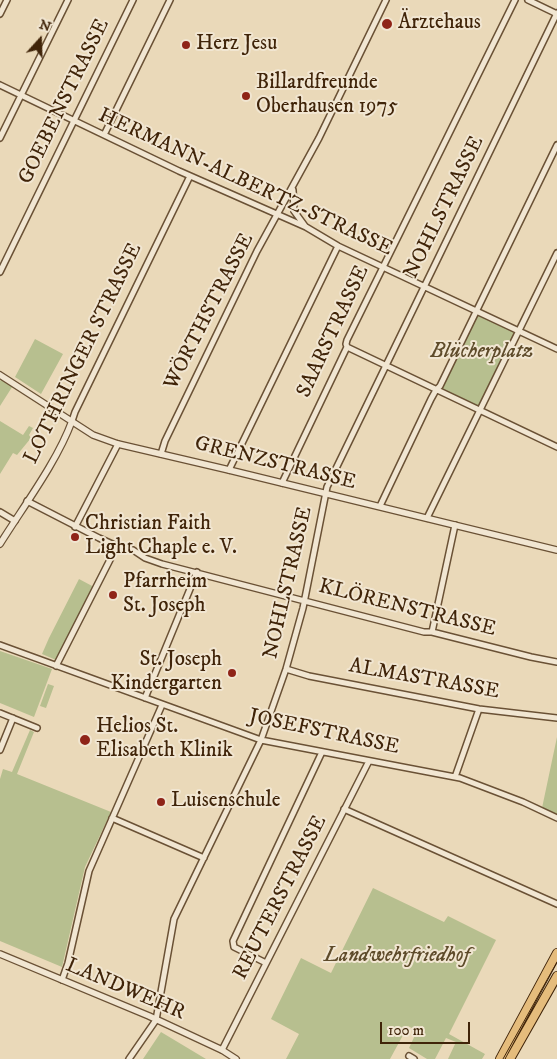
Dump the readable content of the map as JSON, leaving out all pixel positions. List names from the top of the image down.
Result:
{
  "streets": {
    "street": [
      "GOEBENSTRASSE",
      "HERMANN-ALBERTZ-STRASSE",
      "NOHLSTRASSE",
      "WÖRTHSTRASSE",
      "SAARSTRASSE",
      "LOTHRINGER STRASSE",
      "GRENZSTRASSE",
      "KLÖRENSTRASSE",
      "ALMASTRASSE",
      "JOSEFSTRASSE",
      "REUTERSTRASSE",
      "LANDWEHR"
    ]
  },
  "crossings": [
    ["GOEBENSTRASSE", "HERMANN-ALBERTZ-STRASSE"],
    ["HERMANN-ALBERTZ-STRASSE", "NOHLSTRASSE"],
    ["HERMANN-ALBERTZ-STRASSE", "WÖRTHSTRASSE"],
    ["HERMANN-ALBERTZ-STRASSE", "SAARSTRASSE"],
    ["HERMANN-ALBERTZ-STRASSE", "LOTHRINGER STRASSE"],
    ["NOHLSTRASSE", "GRENZSTRASSE"],
    ["NOHLSTRASSE", "KLÖRENSTRASSE"],
    ["NOHLSTRASSE", "ALMASTRASSE"],
    ["NOHLSTRASSE", "JOSEFSTRASSE"],
    ["NOHLSTRASSE", "LANDWEHR"],
    ["WÖRTHSTRASSE", "GRENZSTRASSE"],
    ["SAARSTRASSE", "GRENZSTRASSE"],
    ["LOTHRINGER STRASSE", "GRENZSTRASSE"],
    ["LOTHRINGER STRASSE", "KLÖRENSTRASSE"],
    ["JOSEFSTRASSE", "REUTERSTRASSE"],
    ["REUTERSTRASSE", "LANDWEHR"]
  ],
  "parks": ["Blücherplatz", "Landwehrfriedhof"],
  "places": [
    "Ärztehaus",
    "Herz Jesu",
    "Billardfreunde Oberhausen 1975",
    "Christian Faith Light Chaple e. V.",
    "Pfarrheim St. Joseph",
    "St. Joseph Kindergarten",
    "Helios St. Elisabeth Klinik",
    "Luisenschule"
  ],
  "scale_bar": "100 m",
  "north": "top"
}
